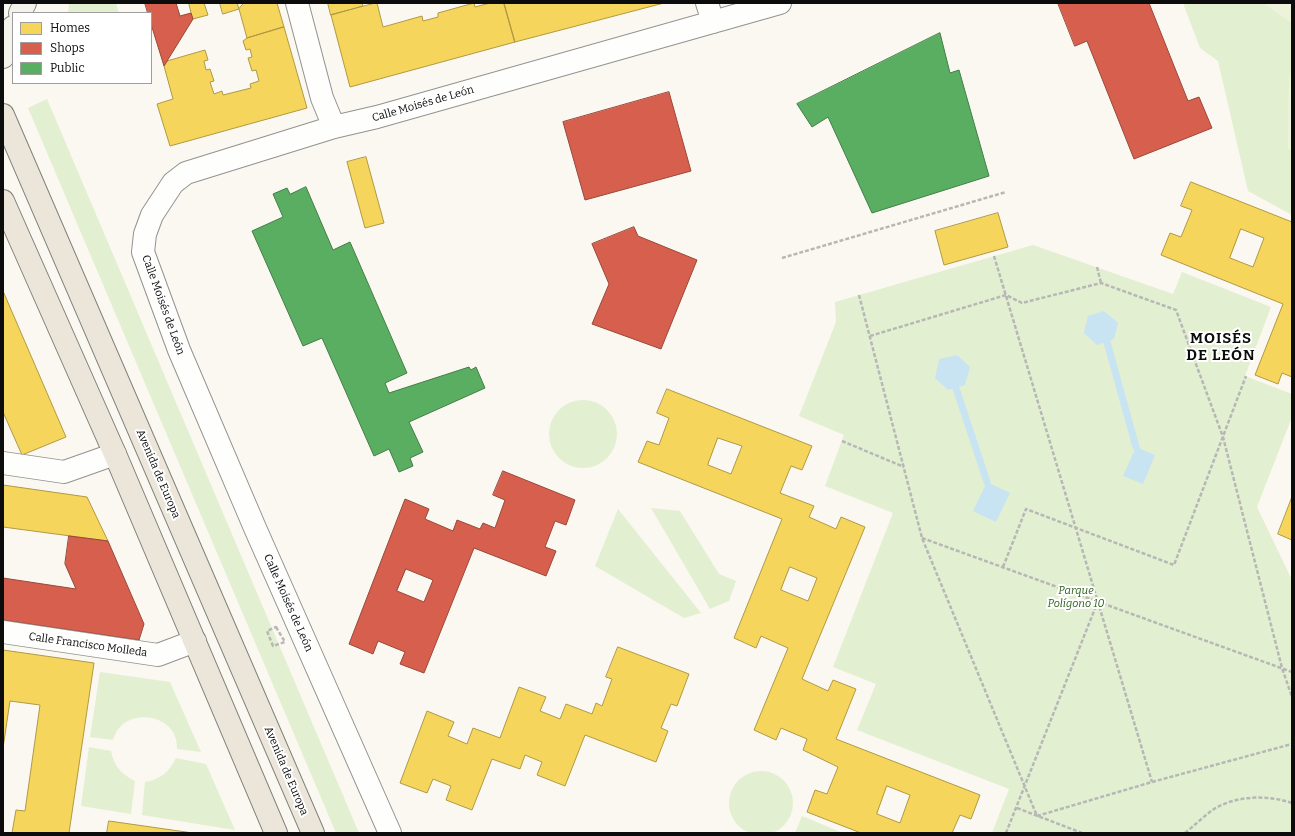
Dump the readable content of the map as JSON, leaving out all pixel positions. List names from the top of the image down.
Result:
{
  "streets": {
    "main road": ["Avenida de Europa"],
    "street": ["Calle Moisés de León", "Calle Francisco Molleda"]
  },
  "districts": ["MOISÉS DE LEÓN"],
  "parks": ["Parque Polígono 10"],
  "legend": ["Homes", "Shops", "Public"]
}
